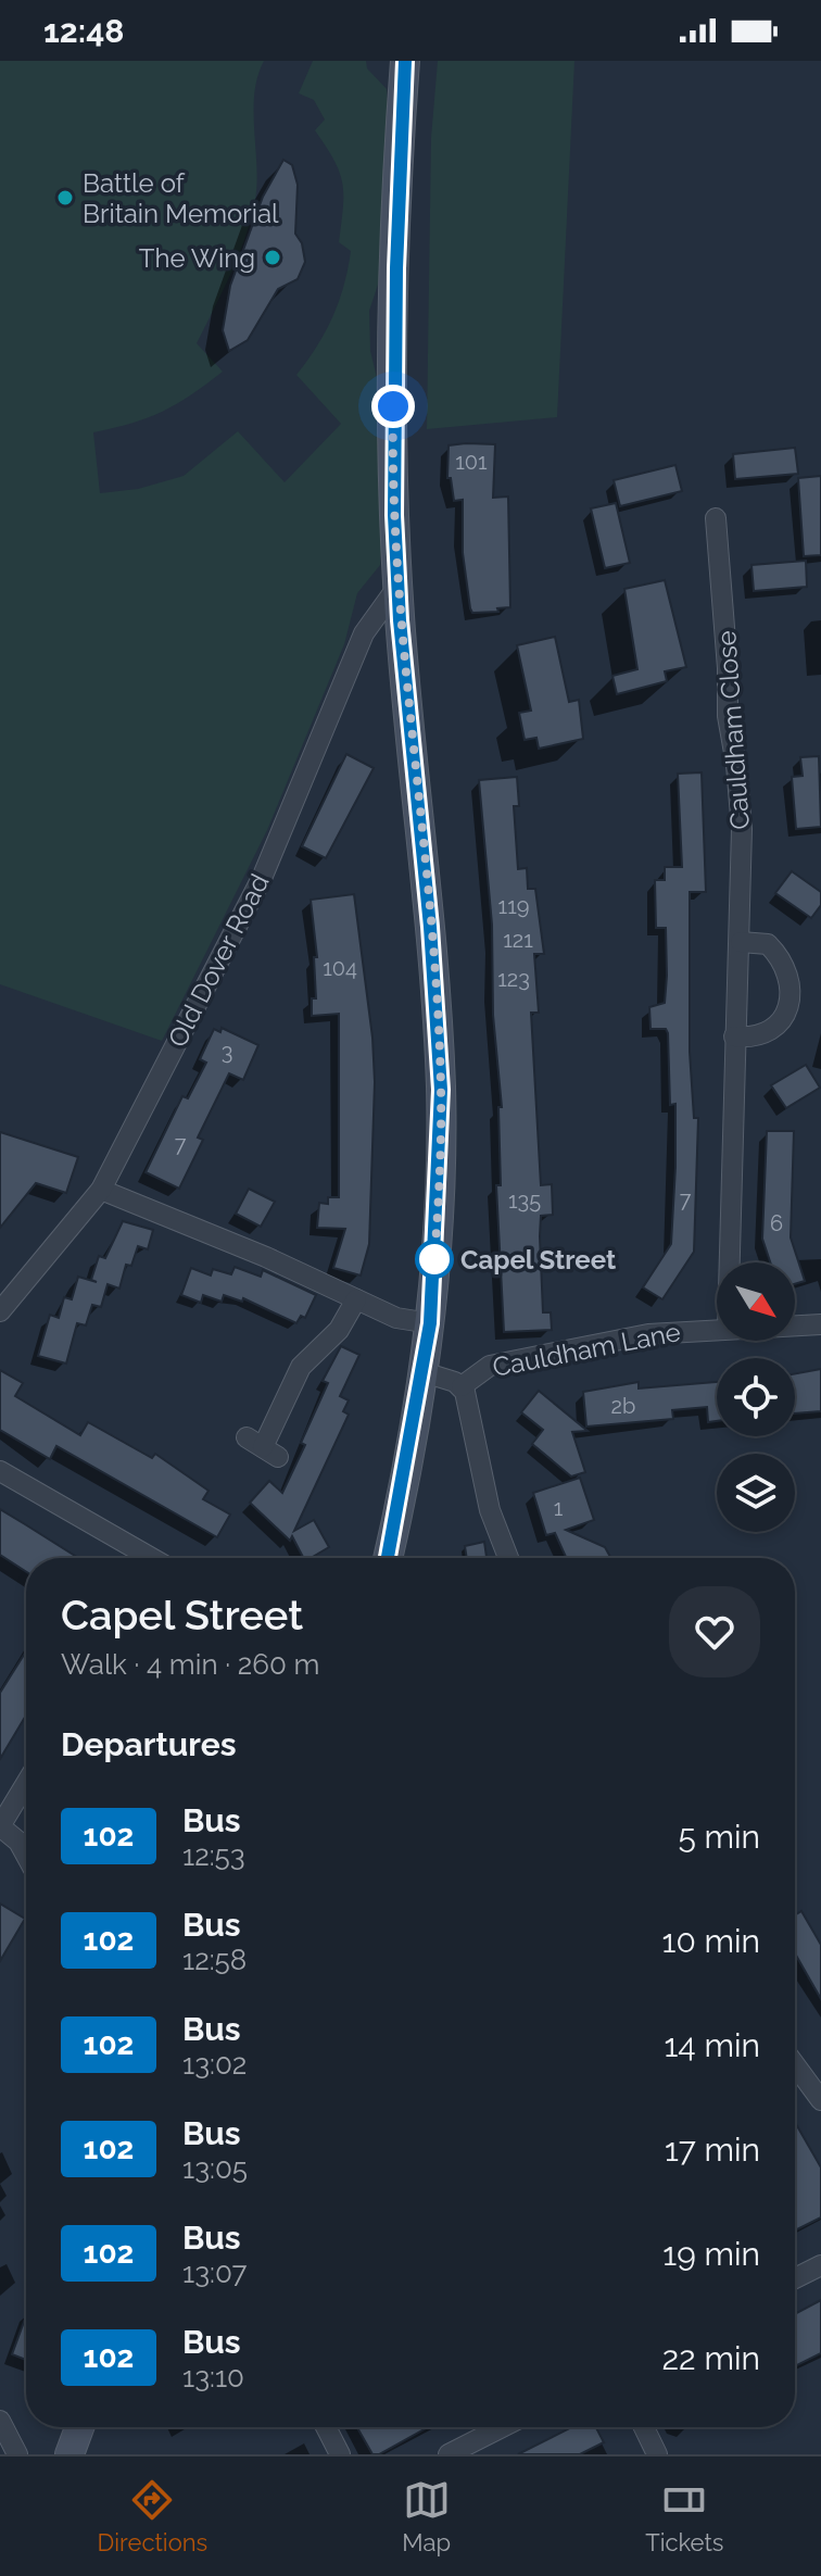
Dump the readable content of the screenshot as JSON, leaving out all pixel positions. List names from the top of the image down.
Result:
{
  "streets": {
    "street": ["Cauldham Close", "Old Dover Road", "Cauldham Lane"]
  },
  "places": ["Battle of Britain Memorial", "The Wing", "Capel Street"],
  "lines": ["bus line 102"],
  "house_numbers": [
    "101",
    "119",
    "121",
    "104",
    "123",
    "3",
    "7",
    "7",
    "135",
    "6",
    "2b",
    "1"
  ],
  "north": "bottom right",
  "page": {
    "status": "12:48",
    "heading": [
      ["Capel Street", "Walk · 4 min · 260 m"],
      "Departures"
    ],
    "list": [
      {
        "mark": "102",
        "name": "Bus",
        "note": "12:53",
        "value": "5 min"
      },
      {
        "mark": "102",
        "name": "Bus",
        "note": "12:58",
        "value": "10 min"
      },
      {
        "mark": "102",
        "name": "Bus",
        "note": "13:02",
        "value": "14 min"
      },
      {
        "mark": "102",
        "name": "Bus",
        "note": "13:05",
        "value": "17 min"
      },
      {
        "mark": "102",
        "name": "Bus",
        "note": "13:07",
        "value": "19 min"
      },
      {
        "mark": "102",
        "name": "Bus",
        "note": "13:10",
        "value": "22 min"
      }
    ],
    "tabs": ["Directions", "Map", "Tickets"]
  }
}
